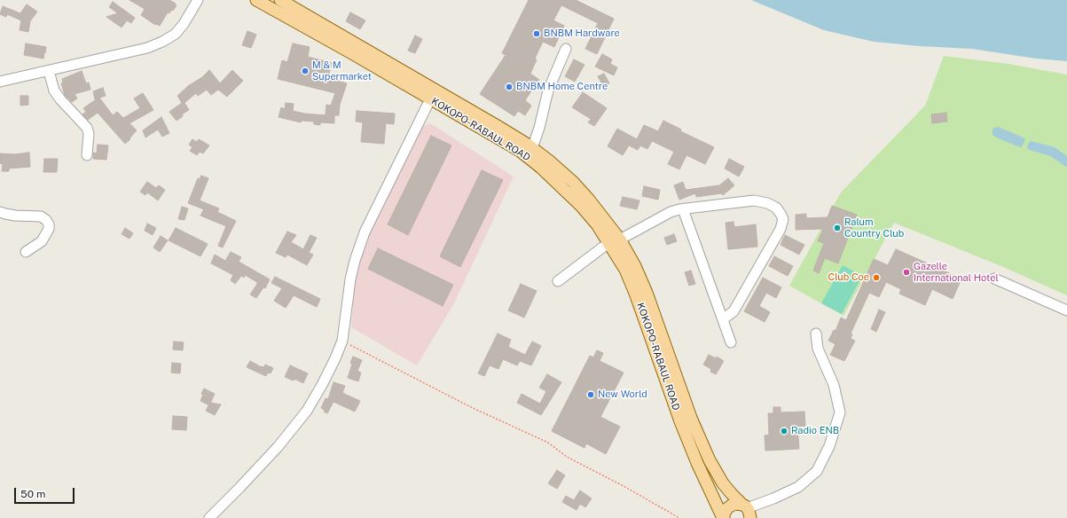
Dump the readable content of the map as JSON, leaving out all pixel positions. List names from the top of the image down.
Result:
{
  "streets": {
    "main road": ["KOKOPO-RABAUL ROAD"]
  },
  "places": [
    "BNBM Hardware",
    "M & M Supermarket",
    "BNBM Home Centre",
    "Ralum Country Club",
    "Gazelle International Hotel",
    "Club Coe",
    "New World",
    "Radio ENB"
  ],
  "scale_bar": "50 m"
}
